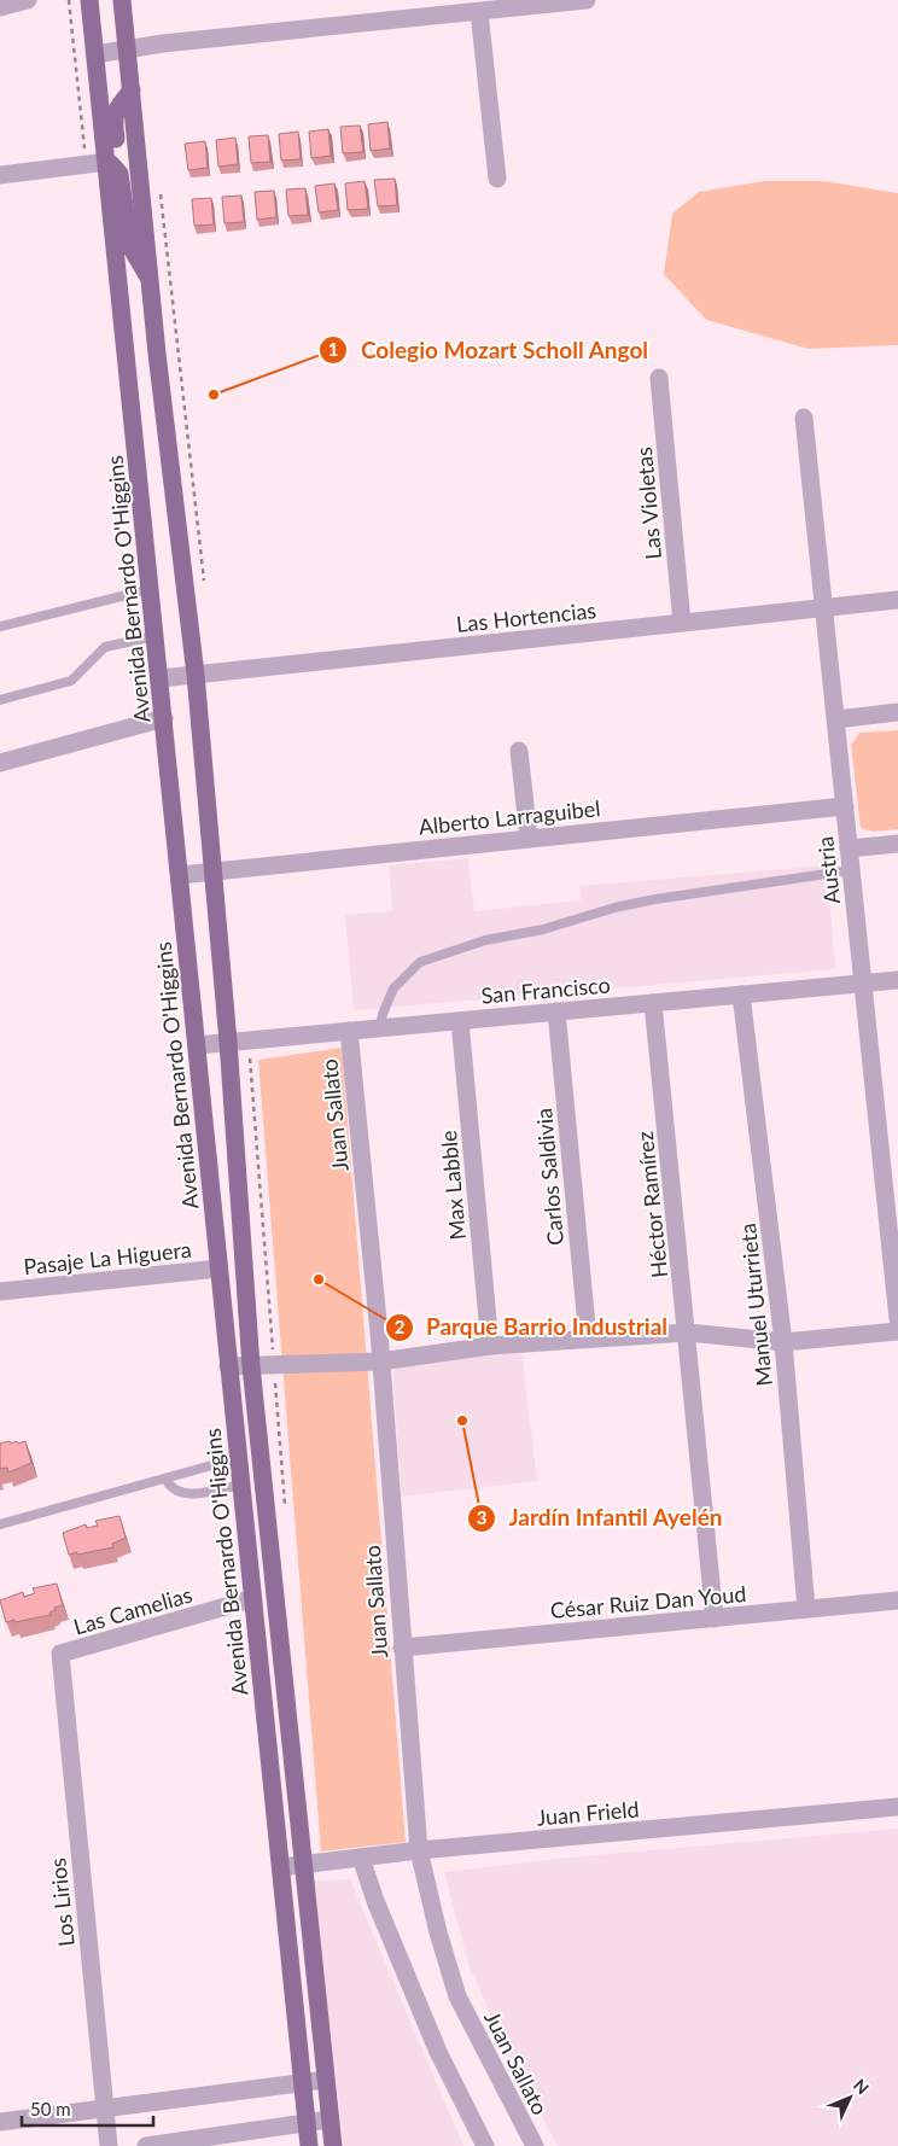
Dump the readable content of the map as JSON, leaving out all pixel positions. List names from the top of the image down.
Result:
{
  "streets": {
    "main road": ["Avenida Bernardo O'Higgins"],
    "street": [
      "Las Violetas",
      "Las Hortencias",
      "Alberto Larraguibel",
      "Austria",
      "San Francisco",
      "Juan Sallato",
      "Carlos Saldivia",
      "Max Labble",
      "Héctor Ramírez",
      "Pasaje La Higuera",
      "Manuel Uturrieta",
      "César Ruiz Dan Youd",
      "Las Camelias",
      "Juan Frield",
      "Los Lirios"
    ]
  },
  "crossings": [
    ["Las Violetas", "Las Hortencias"],
    ["Avenida Bernardo O'Higgins", "Las Hortencias"],
    ["Avenida Bernardo O'Higgins", "Alberto Larraguibel"],
    ["Avenida Bernardo O'Higgins", "San Francisco"],
    ["Avenida Bernardo O'Higgins", "Pasaje La Higuera"],
    ["Avenida Bernardo O'Higgins", "Las Camelias"],
    ["Avenida Bernardo O'Higgins", "Juan Frield"],
    ["Las Hortencias", "Austria"],
    ["Alberto Larraguibel", "Austria"],
    ["Austria", "San Francisco"],
    ["San Francisco", "Juan Sallato"],
    ["San Francisco", "Carlos Saldivia"],
    ["San Francisco", "Max Labble"],
    ["San Francisco", "Héctor Ramírez"],
    ["San Francisco", "Manuel Uturrieta"],
    ["Juan Sallato", "César Ruiz Dan Youd"],
    ["Juan Sallato", "Juan Frield"],
    ["Héctor Ramírez", "César Ruiz Dan Youd"],
    ["Manuel Uturrieta", "César Ruiz Dan Youd"],
    ["Las Camelias", "Los Lirios"]
  ],
  "places": ["Colegio Mozart Scholl Angol", "Parque Barrio Industrial", "Jardín Infantil Ayelén"],
  "scale_bar": "50 m",
  "north": "top right"
}
